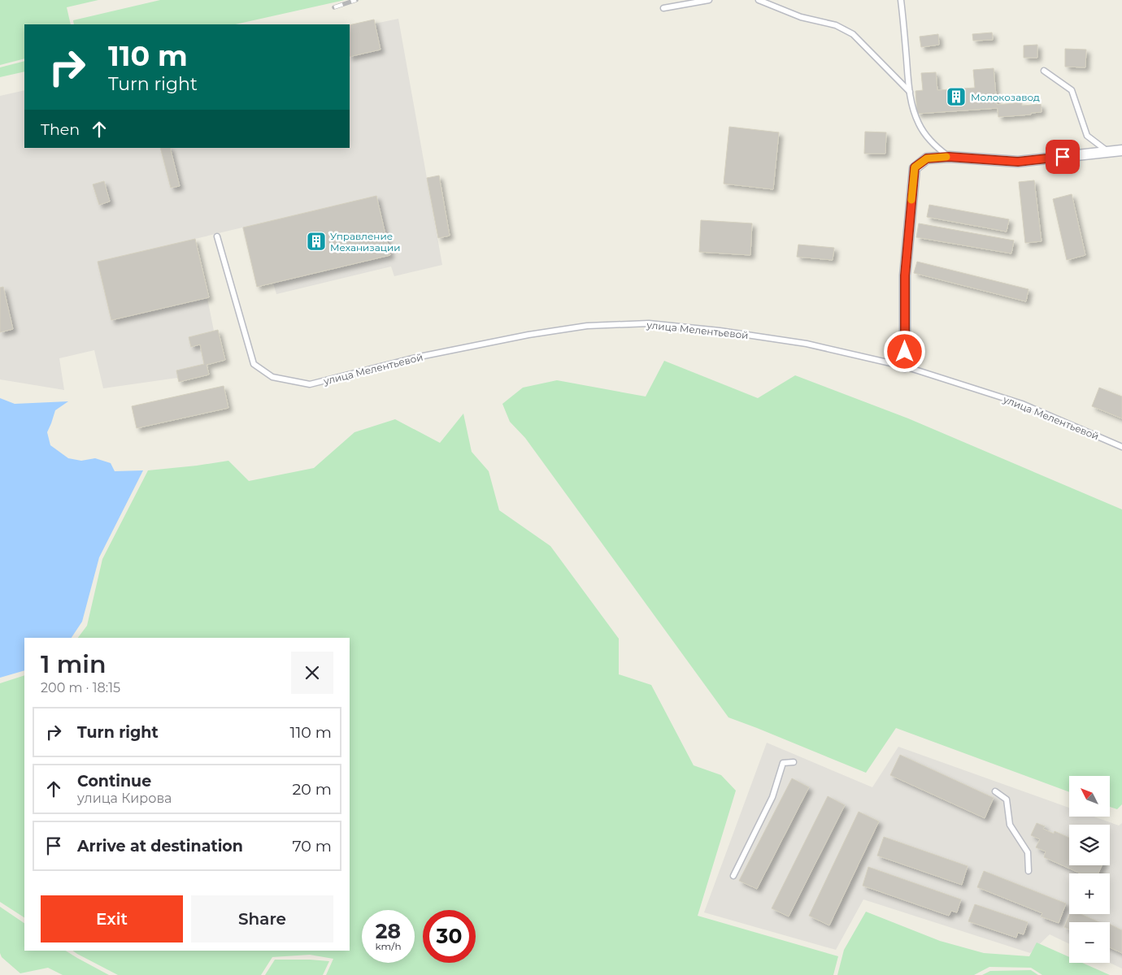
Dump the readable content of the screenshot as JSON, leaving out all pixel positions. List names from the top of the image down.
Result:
{
  "streets": {
    "lane": ["улица Мелентьевой"]
  },
  "places": {
    "building": ["Молокозавод", "Управление Механизации"]
  },
  "north": "top left",
  "page": {
    "turn": ["110 m", "Turn right"],
    "then": "Then",
    "heading": ["1 min", "200 m · 18:15"],
    "list": [
      {
        "name": "Turn right",
        "value": "110 m"
      },
      {
        "name": "Continue",
        "note": "улица Кирова",
        "value": "20 m"
      },
      {
        "name": "Arrive at destination",
        "value": "70 m"
      }
    ],
    "map_buttons": ["+", "−"],
    "buttons": ["Exit", "Share"],
    "speed": "28 km/h",
    "limit": "30"
  }
}
